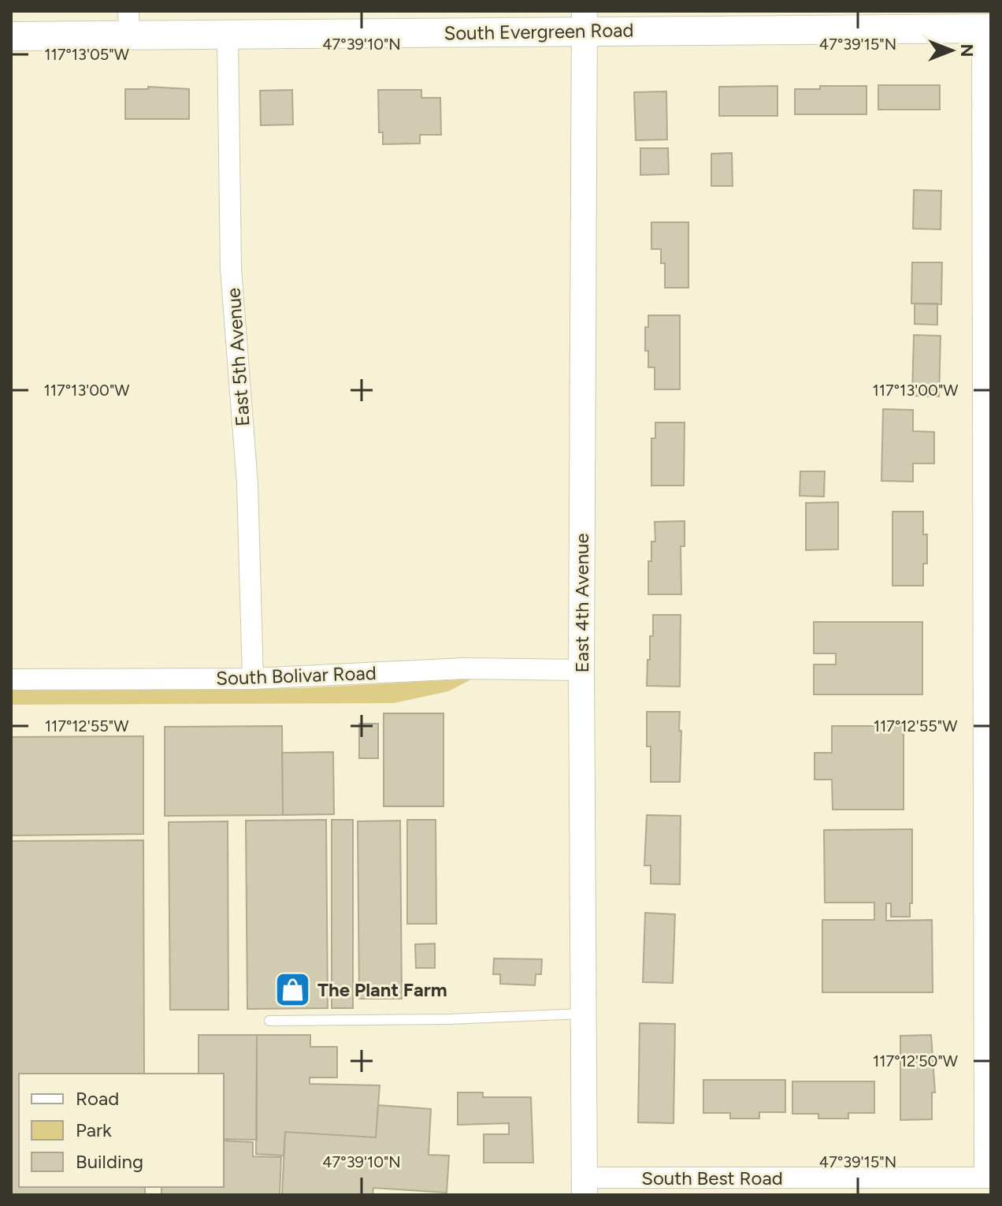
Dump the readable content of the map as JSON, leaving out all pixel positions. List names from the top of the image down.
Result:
{
  "streets": {
    "main road": ["South Evergreen Road"],
    "street": [
      "East 5th Avenue",
      "East 4th Avenue",
      "South Bolivar Road",
      "South Best Road"
    ]
  },
  "crossings": [
    ["South Evergreen Road", "East 5th Avenue"],
    ["South Evergreen Road", "East 4th Avenue"],
    ["East 5th Avenue", "South Bolivar Road"],
    ["East 4th Avenue", "South Bolivar Road"],
    ["East 4th Avenue", "South Best Road"]
  ],
  "places": {
    "shop": ["The Plant Farm"]
  },
  "legend": ["Road", "Park", "Building"],
  "north": "right",
  "coordinates": [
    "47°39'10\"N",
    "47°39'15\"N",
    "117°13'05\"W",
    "117°13'00\"W",
    "117°12'55\"W",
    "117°12'50\"W"
  ]
}
